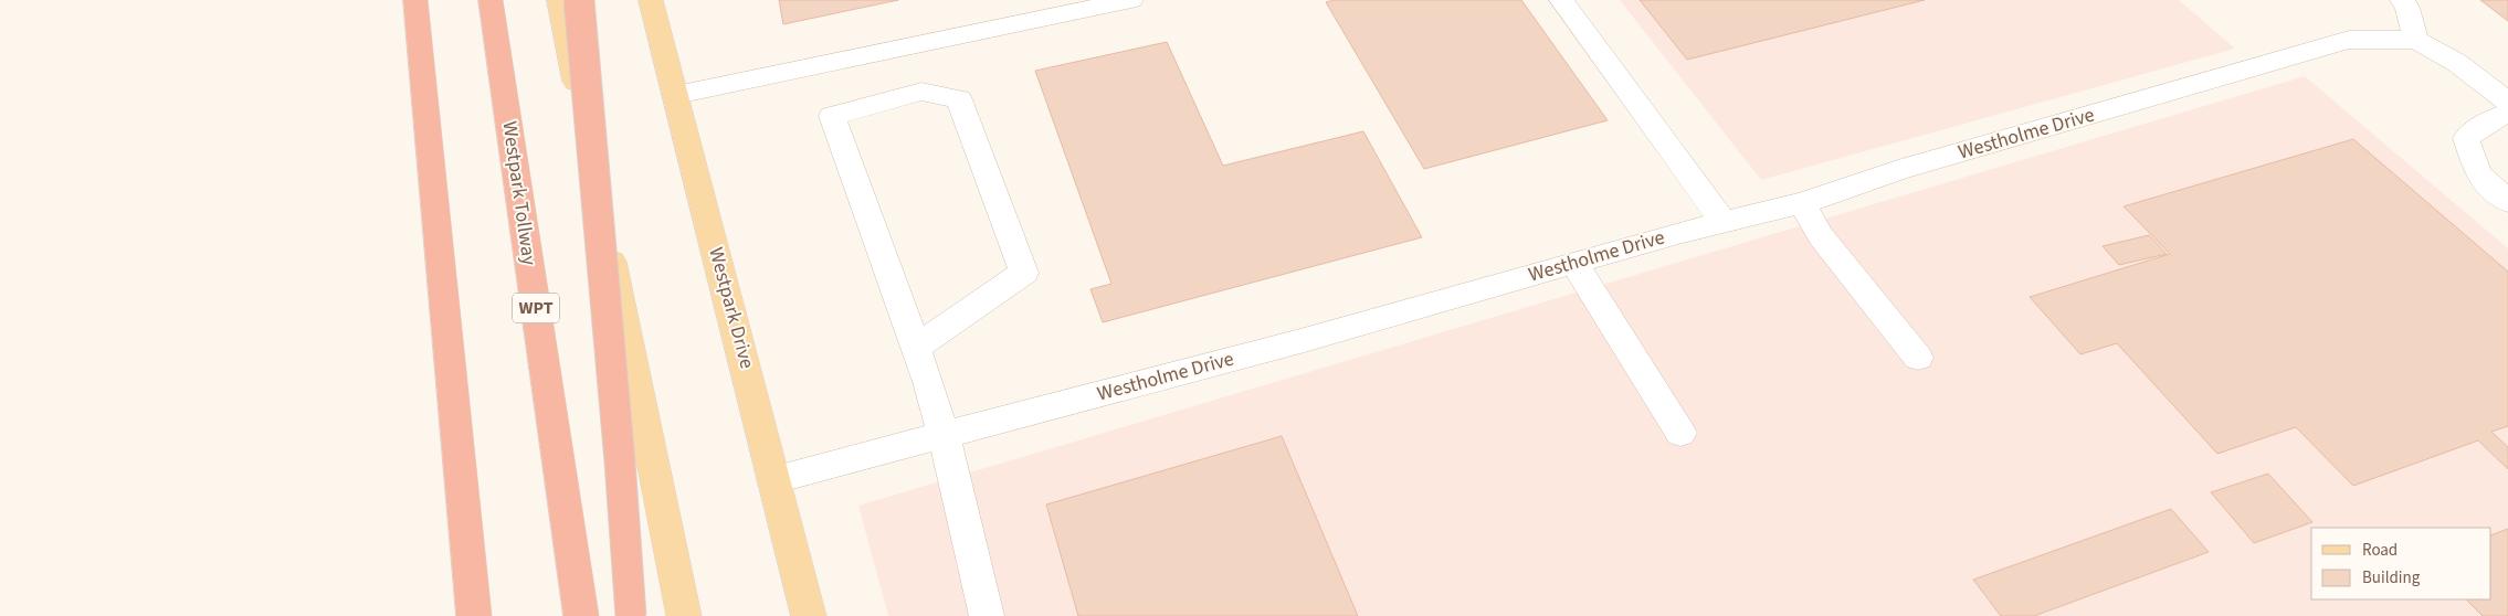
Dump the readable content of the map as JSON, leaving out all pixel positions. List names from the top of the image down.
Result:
{
  "streets": {
    "highway": ["Westpark Tollway", "WPT"],
    "main road": ["Westpark Drive"],
    "street": ["Westholme Drive"]
  },
  "crossings": [
    ["Westholme Drive", "Westpark Drive"]
  ],
  "legend": ["Road", "Building"]
}
